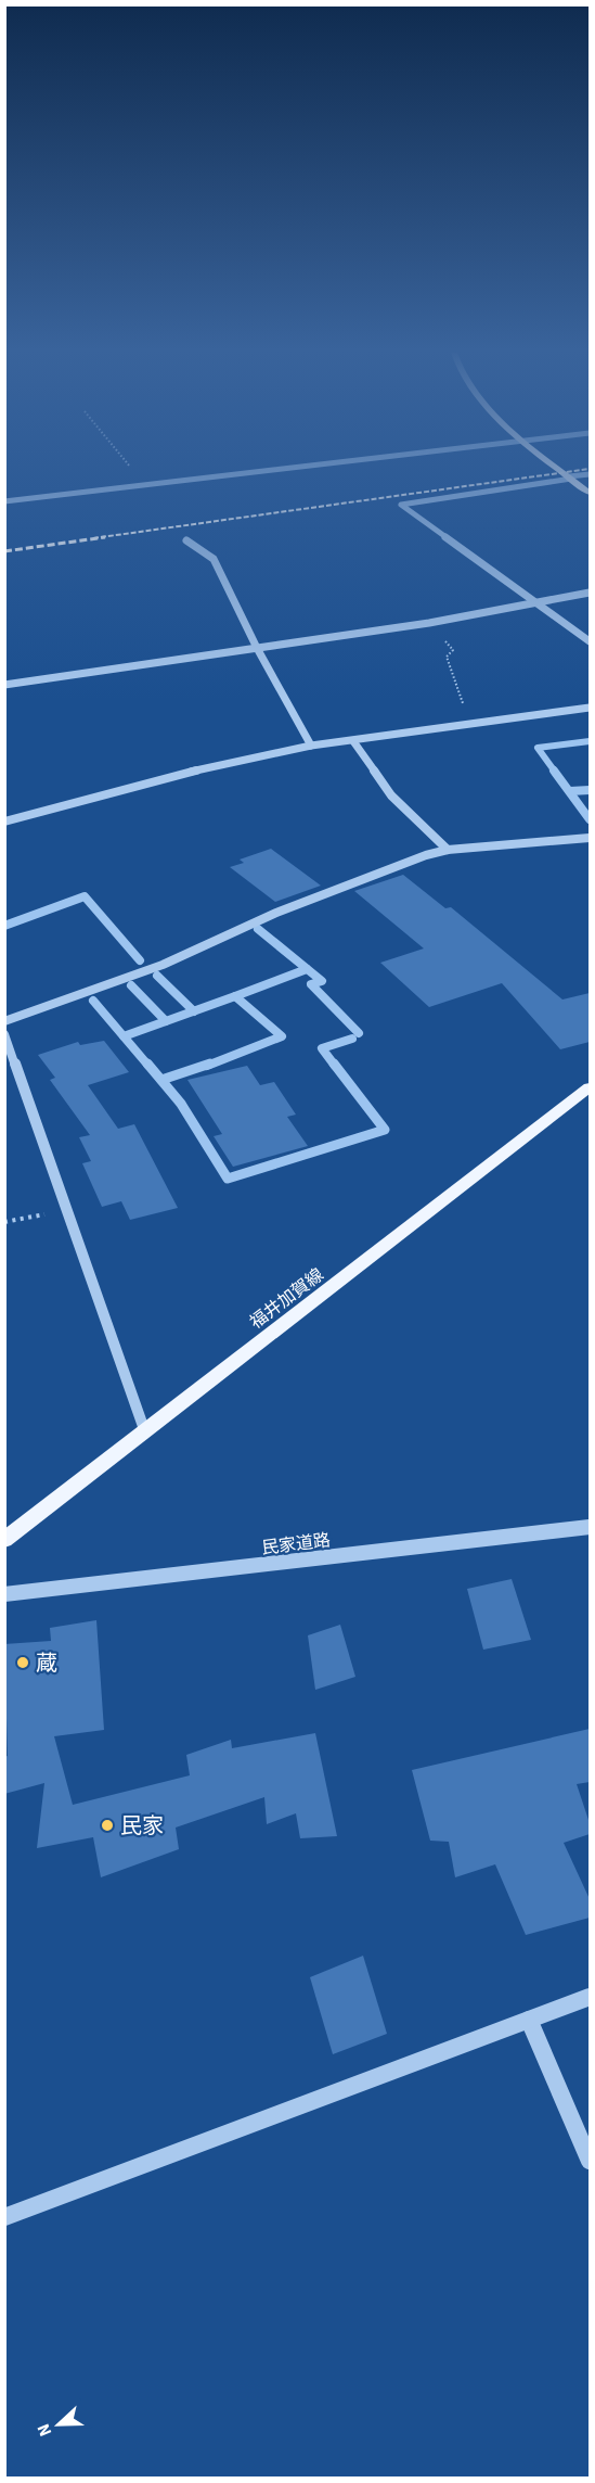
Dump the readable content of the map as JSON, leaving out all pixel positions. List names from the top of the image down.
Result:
{
  "streets": {
    "main road": ["福井加賀線"],
    "street": ["民家道路"]
  },
  "places": ["蔵", "民家"],
  "north": "left"
}
